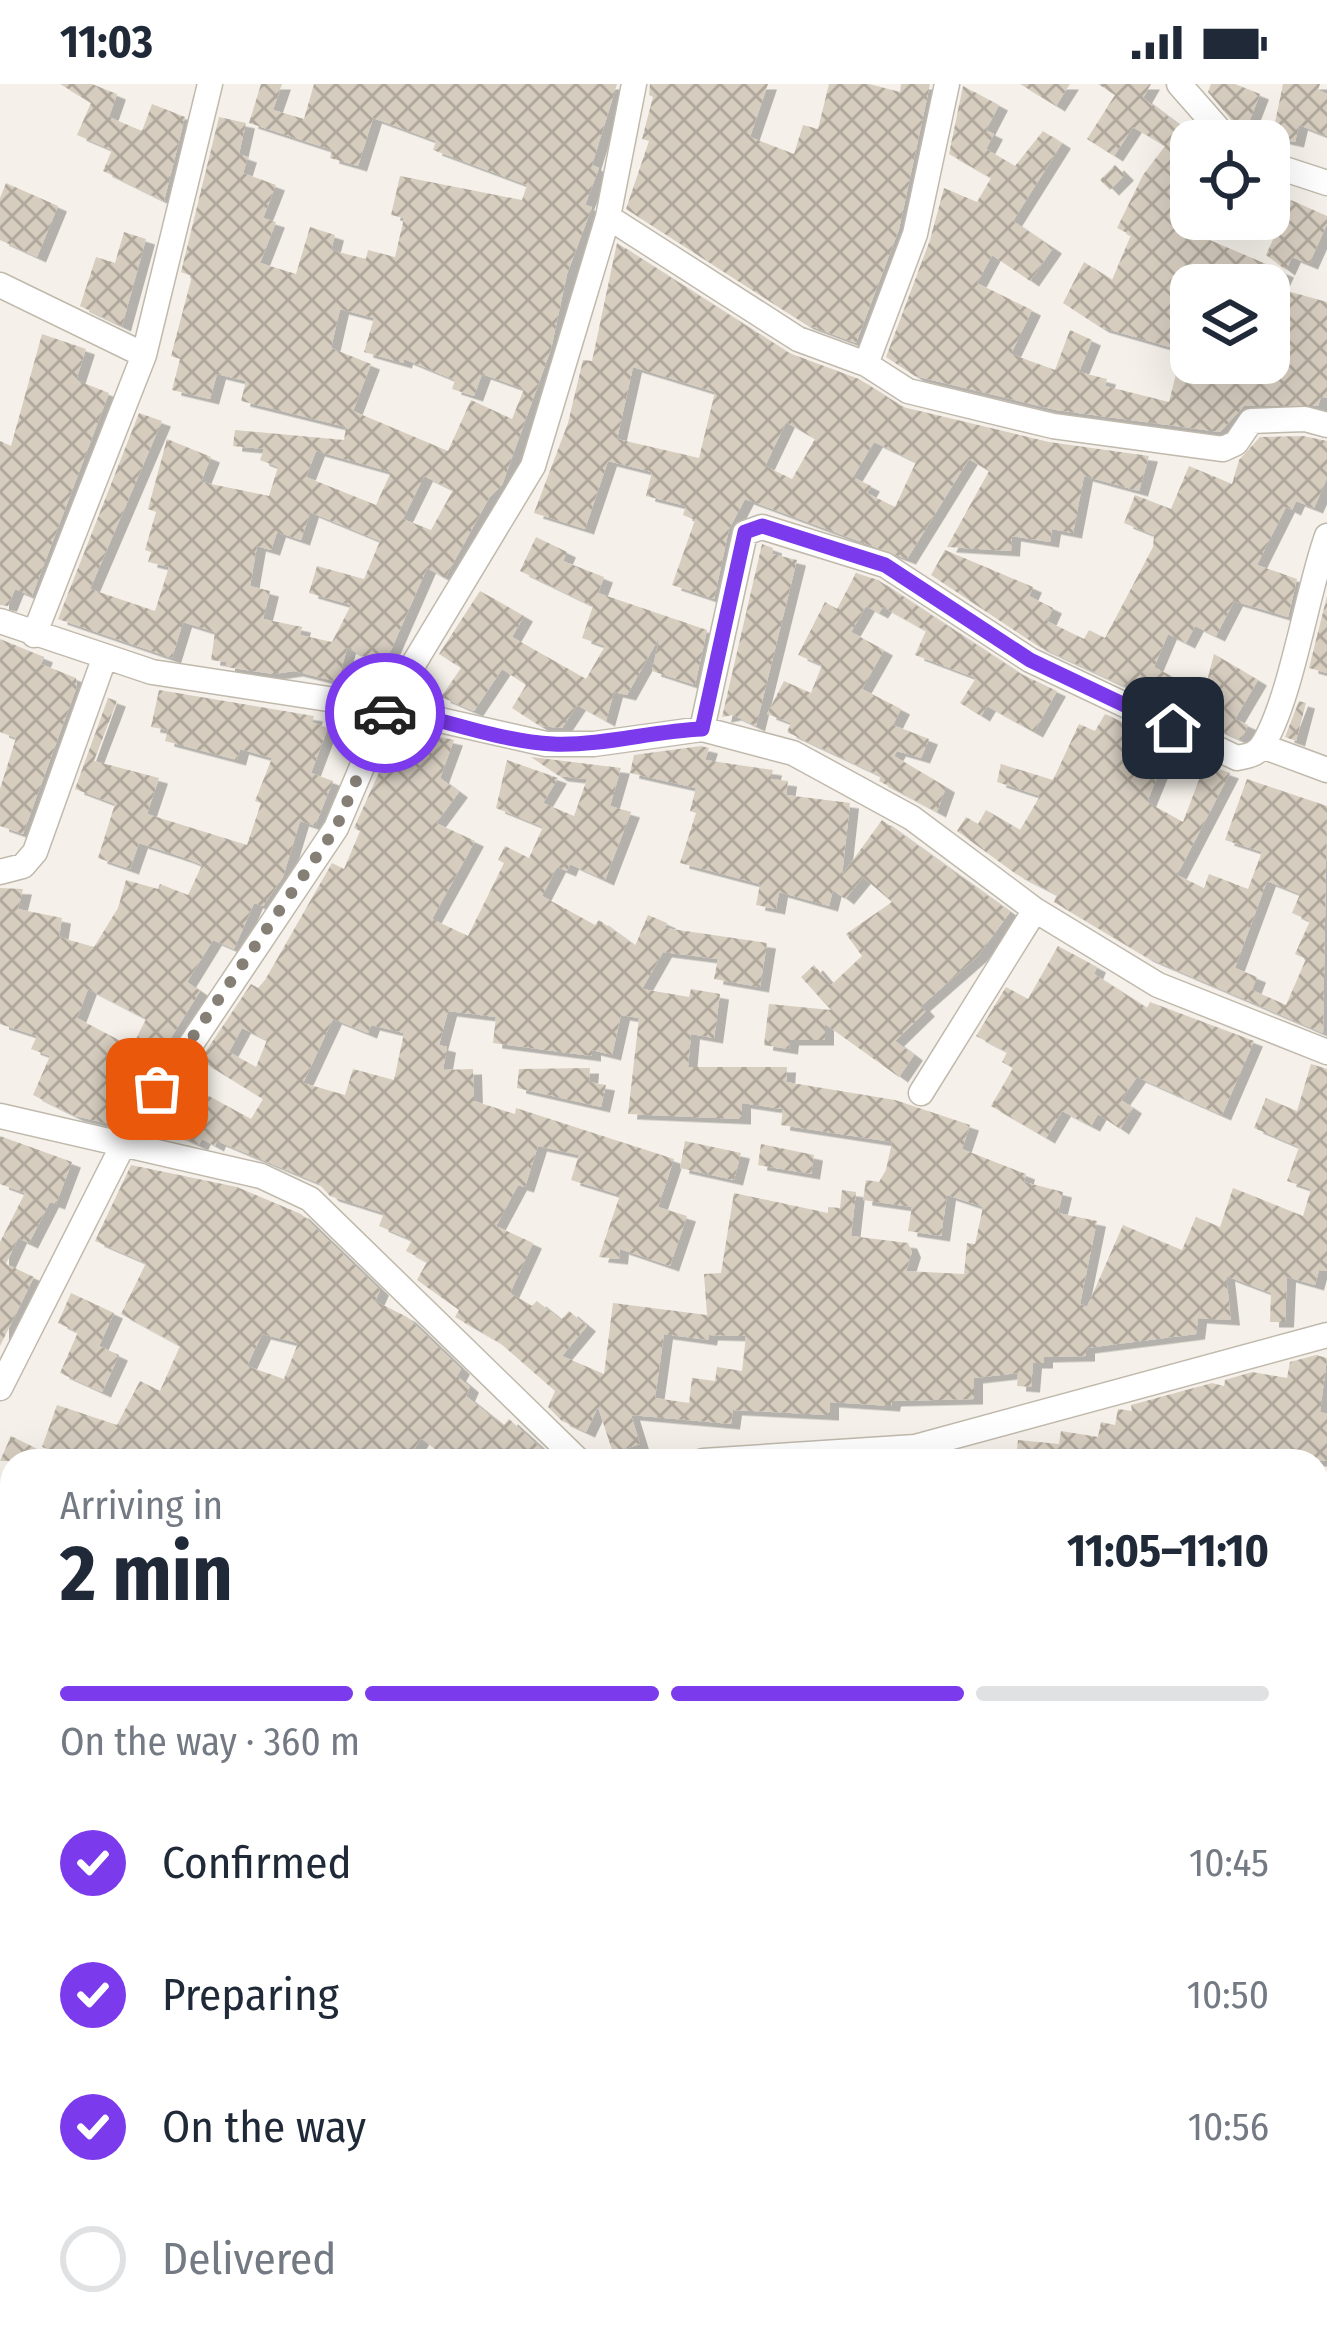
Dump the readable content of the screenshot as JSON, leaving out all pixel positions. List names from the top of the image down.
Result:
{
  "page": {
    "status": "11:03",
    "heading": ["2 min", "Arriving in", "11:05–11:10"],
    "bar": "On the way · 360 m",
    "list": [
      ["Confirmed", "10:45"],
      ["Preparing", "10:50"],
      ["On the way", "10:56"],
      "Delivered"
    ]
  }
}
